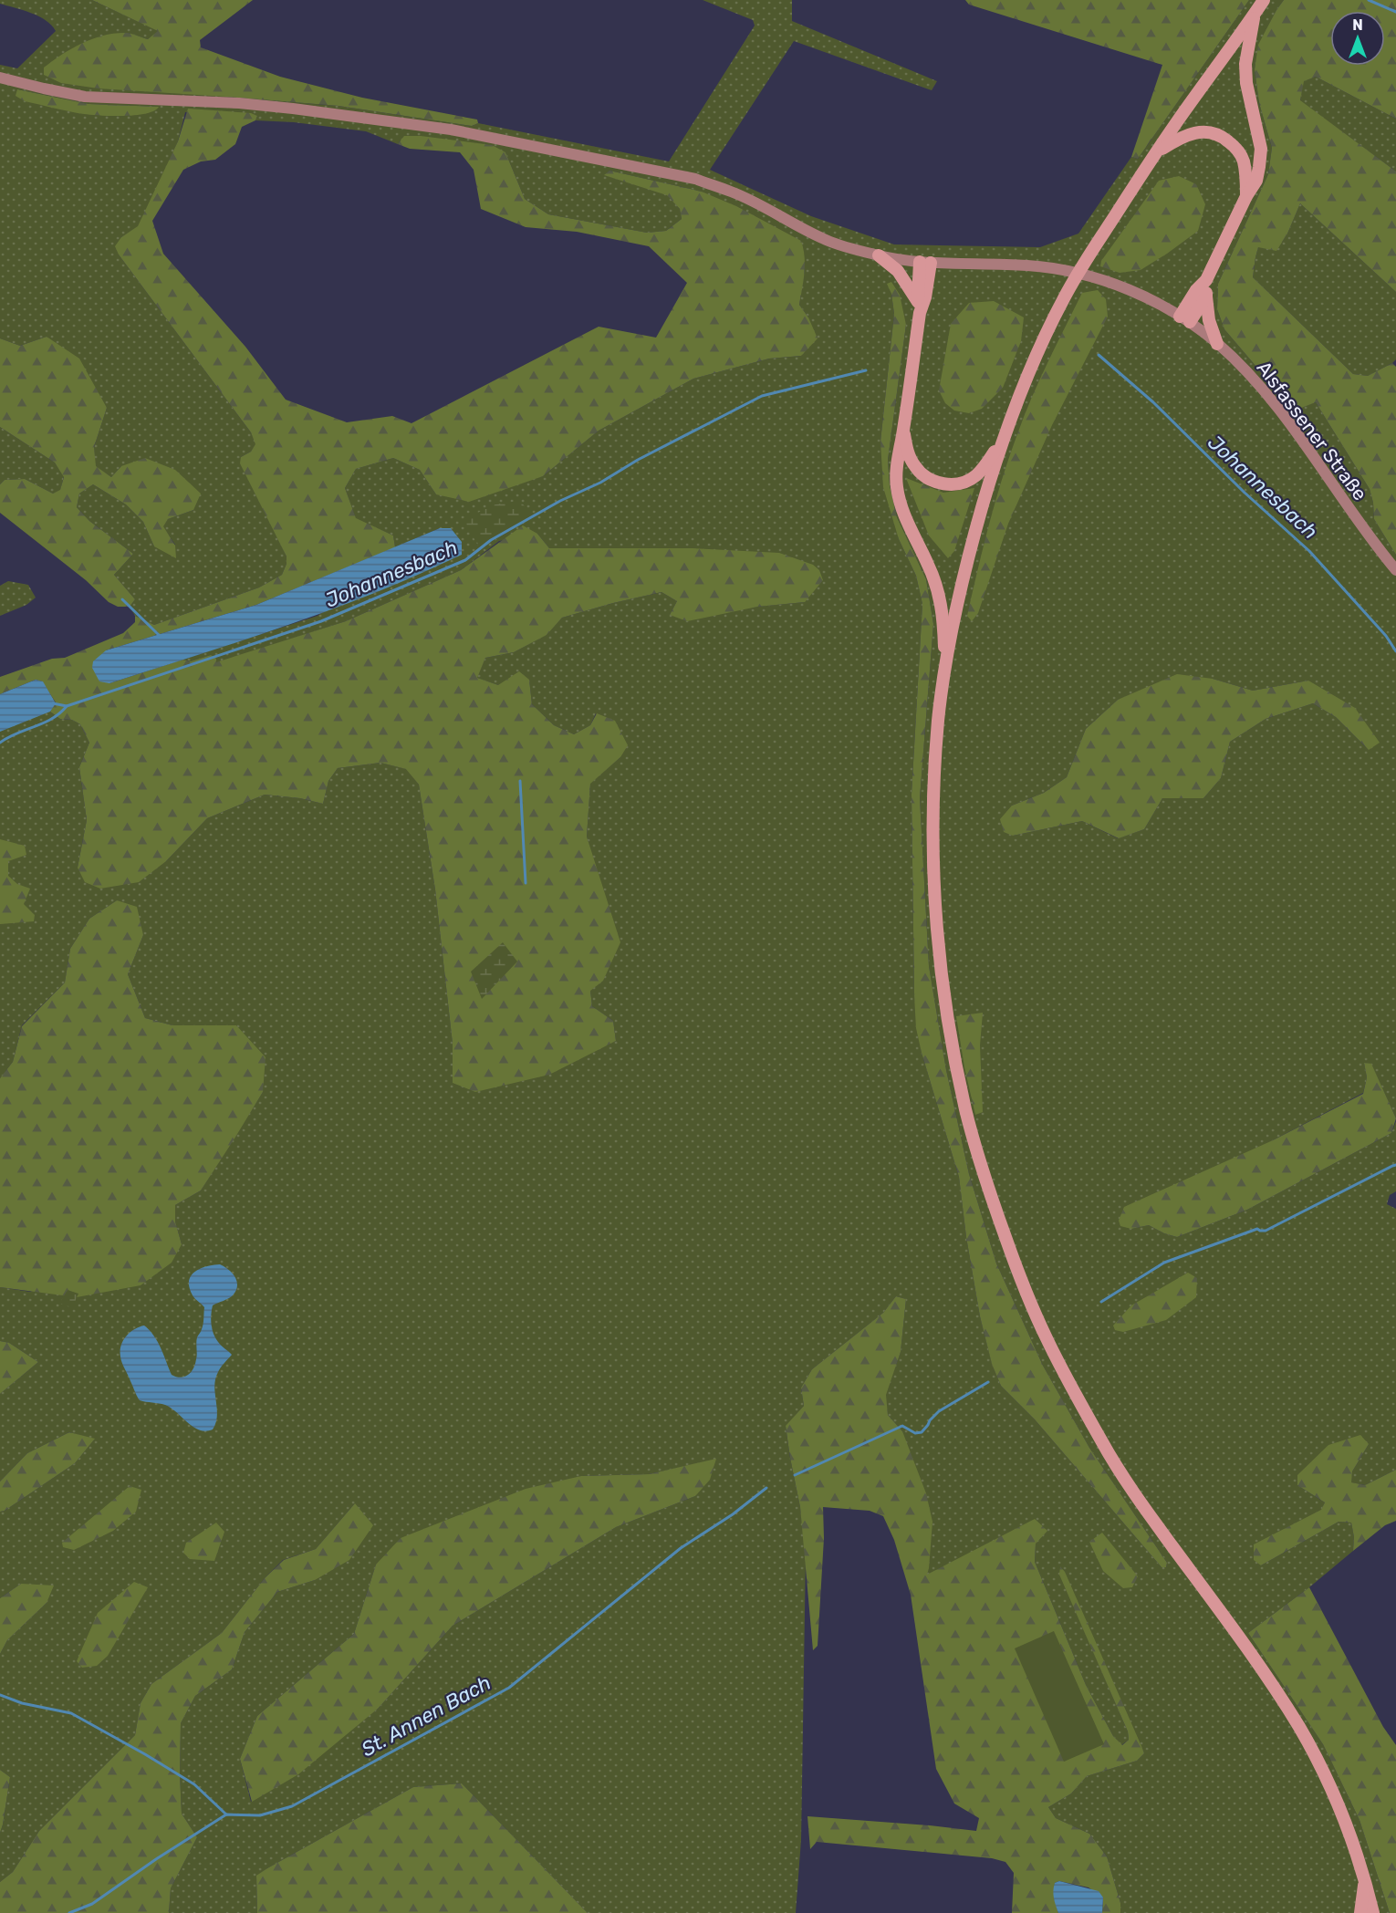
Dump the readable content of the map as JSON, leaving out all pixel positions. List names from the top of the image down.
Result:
{
  "streets": {
    "main road": ["Alsfassener Straße"]
  },
  "water": ["Johannesbach", "St. Annen Bach"],
  "north": "top"
}
